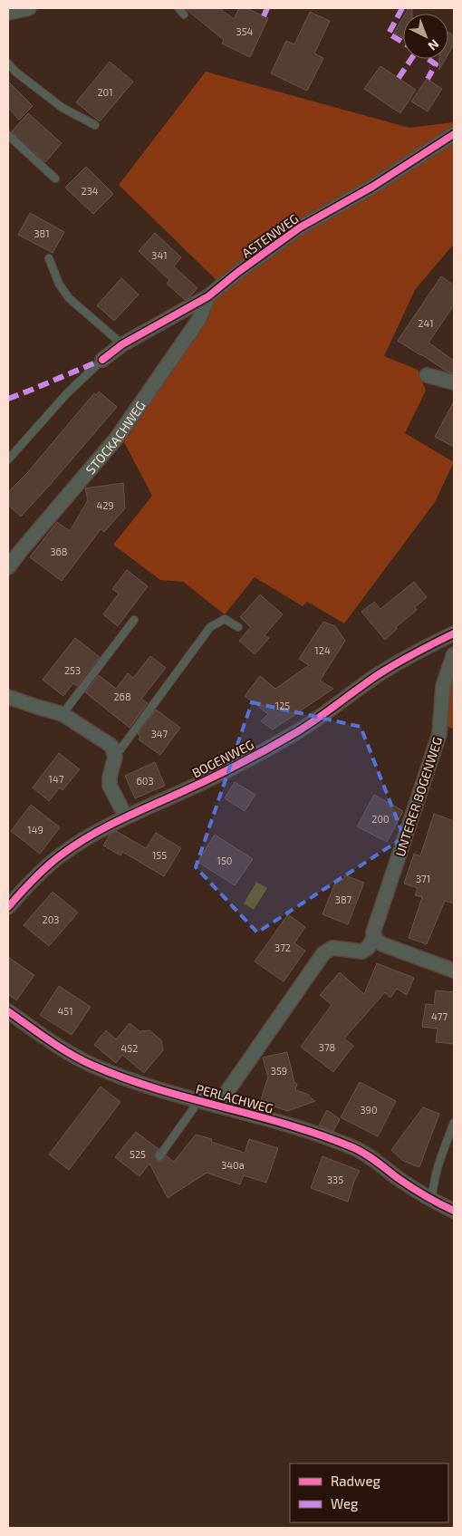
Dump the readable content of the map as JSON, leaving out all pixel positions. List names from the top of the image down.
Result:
{
  "streets": {
    "street": [
      "ASTENWEG",
      "STOCKACHWEG",
      "BOGENWEG",
      "UNTERER BOGENWEG",
      "PERLACHWEG"
    ]
  },
  "crossings": [
    ["ASTENWEG", "STOCKACHWEG"]
  ],
  "house_numbers": [
    "354",
    "201",
    "234",
    "381",
    "341",
    "241",
    "429",
    "368",
    "124",
    "253",
    "268",
    "125",
    "347",
    "147",
    "603",
    "200",
    "149",
    "155",
    "150",
    "371",
    "387",
    "203",
    "372",
    "451",
    "477",
    "378",
    "452",
    "359",
    "390",
    "525",
    "340a",
    "335"
  ],
  "legend": ["Radweg", "Weg"],
  "north": "bottom right"
}
